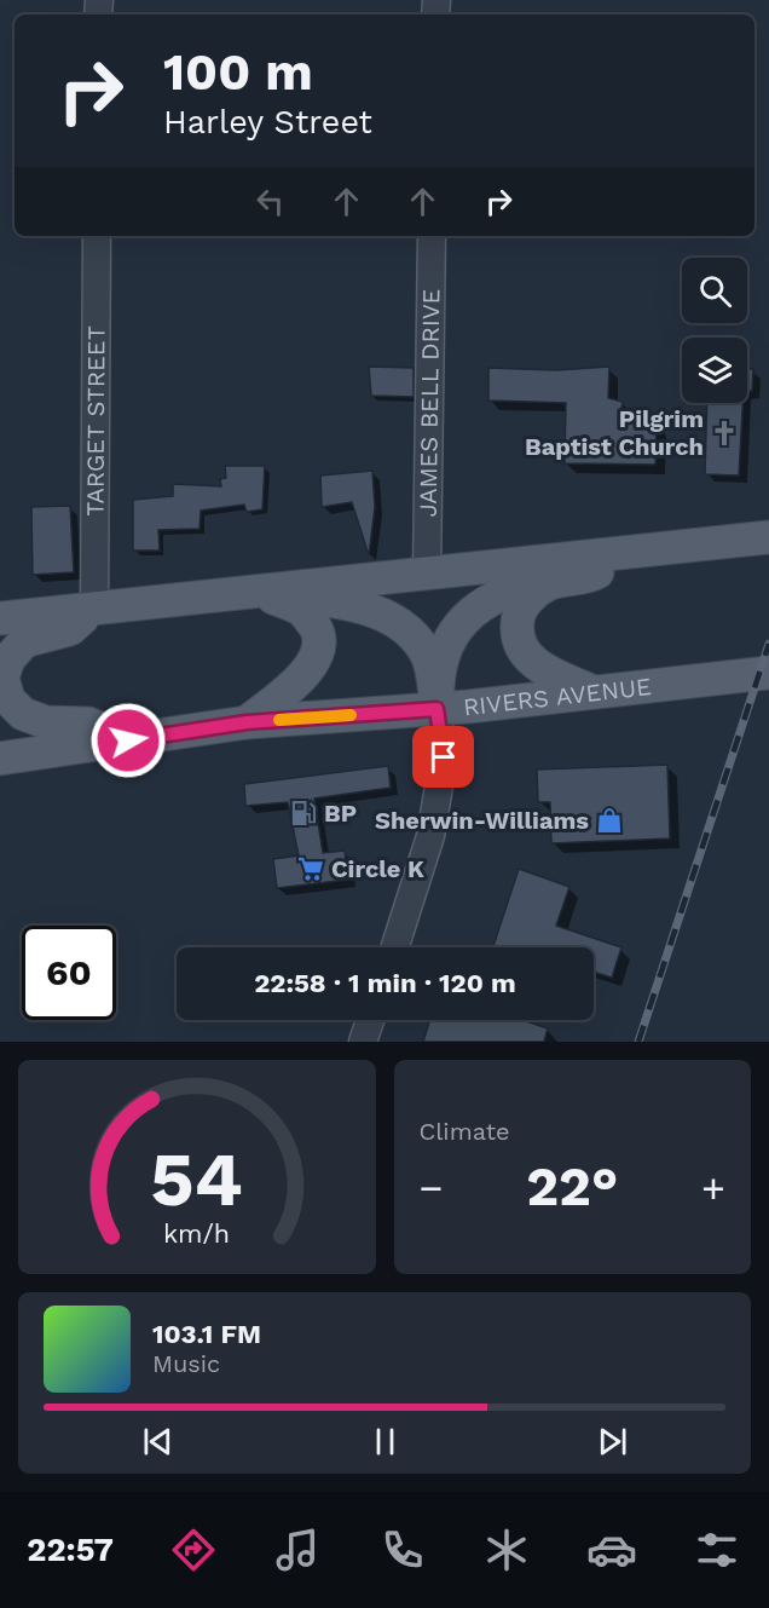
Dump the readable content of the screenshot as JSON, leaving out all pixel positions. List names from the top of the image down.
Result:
{
  "streets": {
    "main road": ["RIVERS AVENUE"],
    "street": ["JAMES BELL DRIVE", "TARGET STREET"]
  },
  "places": {
    "church": ["Pilgrim Baptist Church"],
    "fuel station": ["BP"],
    "shop": ["Sherwin-Williams"],
    "supermarket": ["Circle K"]
  },
  "page": {
    "turn": ["100 m", "Harley Street"],
    "limit": "60",
    "trip": "22:58 · 1 min · 120 m",
    "tile": "Climate",
    "heat": ["−", "22°", "+"],
    "song": ["103.1 FM", "Music"],
    "tabs": "22:57",
    "gauge": ["54", "km/h"]
  }
}
